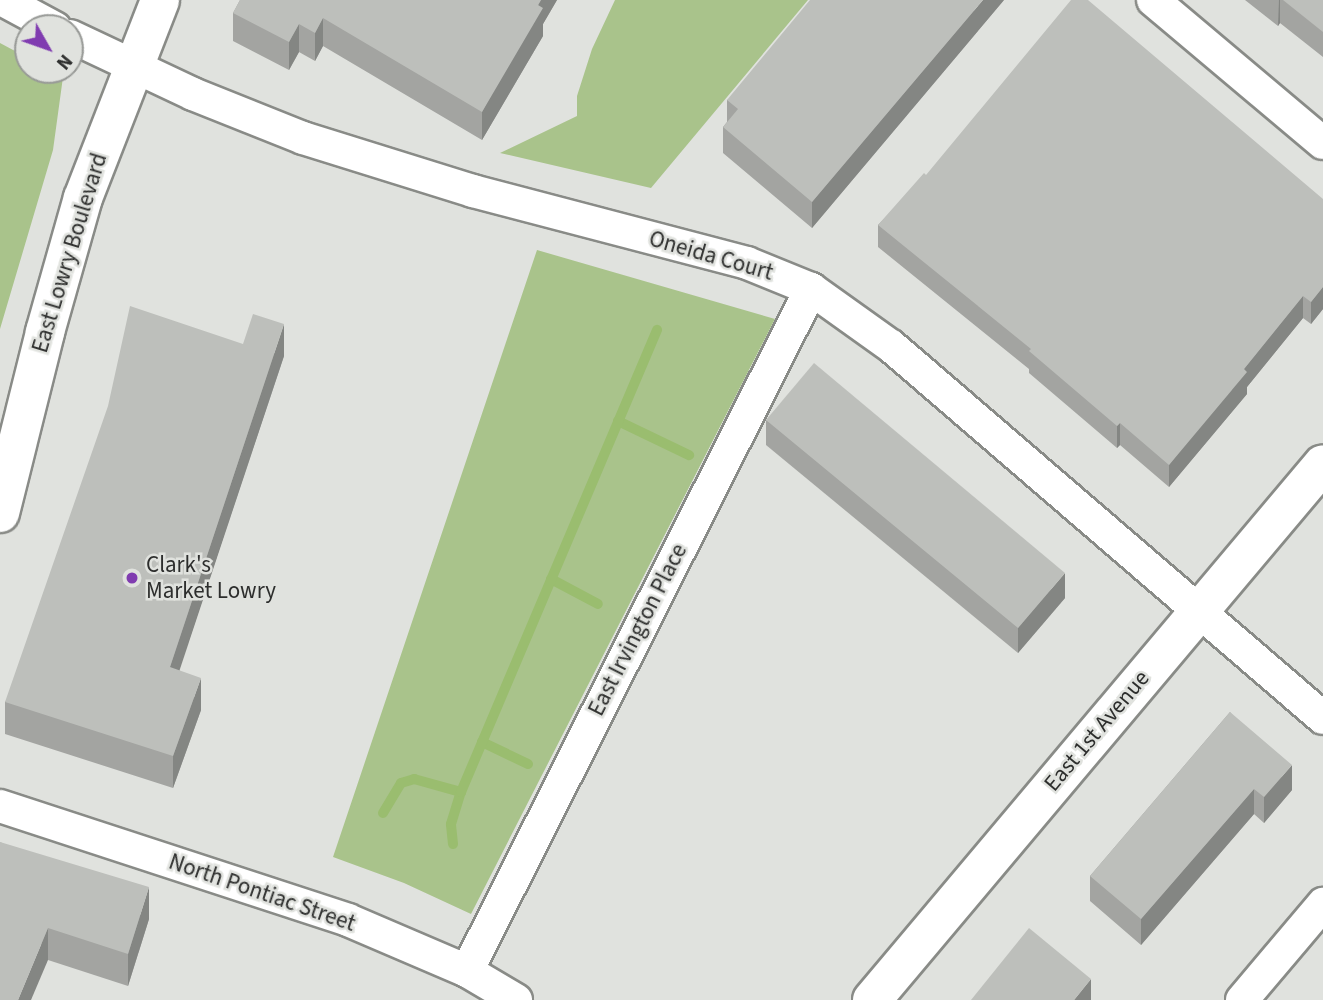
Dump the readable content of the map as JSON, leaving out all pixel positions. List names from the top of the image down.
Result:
{
  "streets": {
    "street": [
      "East Lowry Boulevard",
      "Oneida Court",
      "East Irvington Place",
      "East 1st Avenue",
      "North Pontiac Street"
    ]
  },
  "crossings": [
    ["East Lowry Boulevard", "Oneida Court"],
    ["Oneida Court", "East Irvington Place"],
    ["Oneida Court", "East 1st Avenue"],
    ["East Irvington Place", "North Pontiac Street"]
  ],
  "places": ["Clark's Market Lowry"],
  "north": "bottom right"
}
